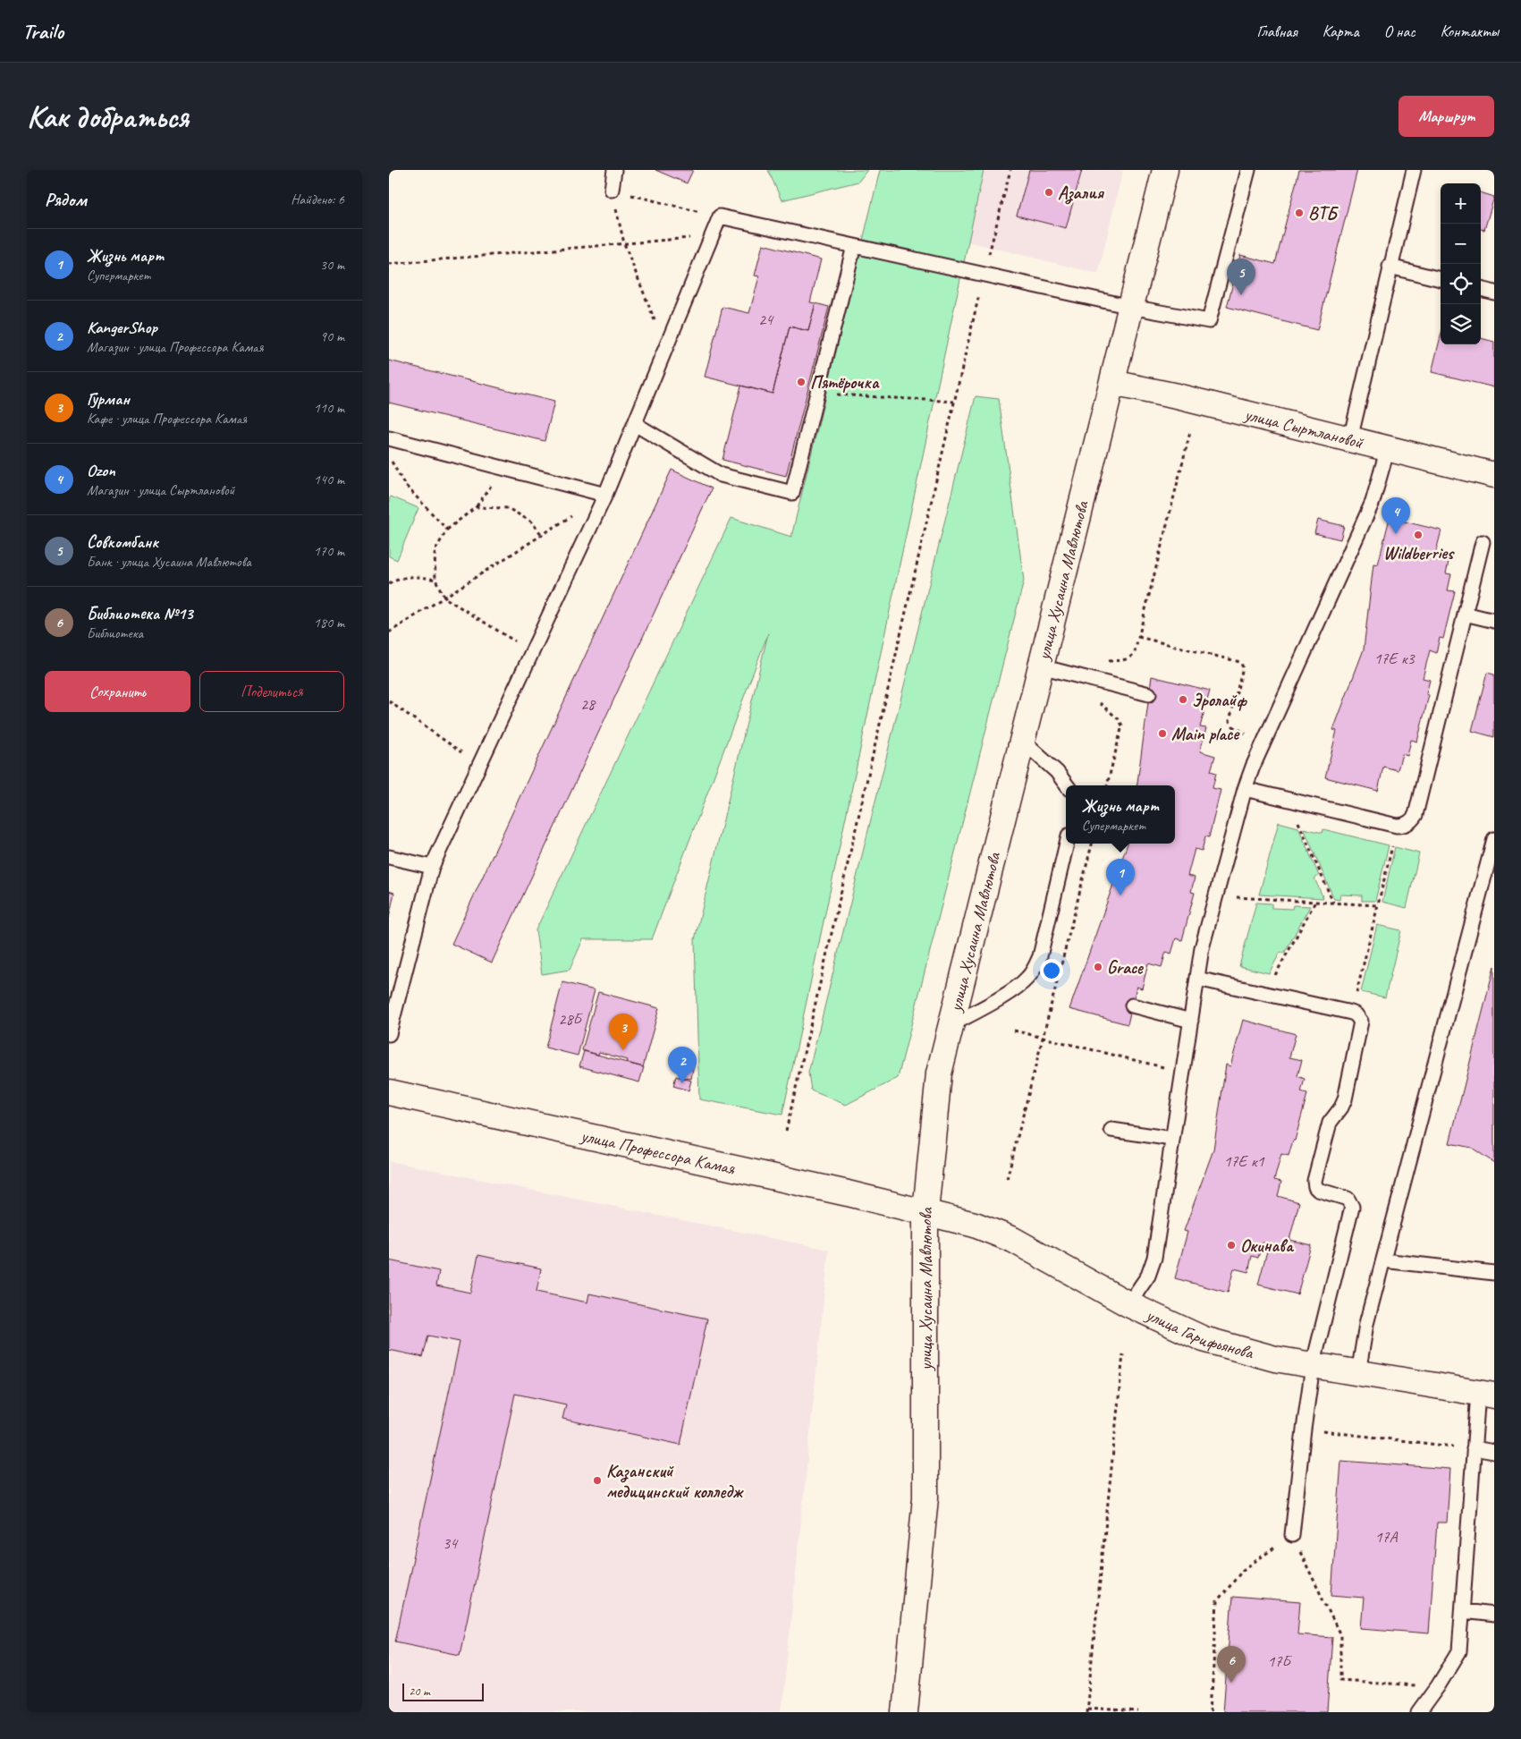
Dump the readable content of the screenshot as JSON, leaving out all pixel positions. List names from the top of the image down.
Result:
{
  "streets": {
    "street": [
      "улица Сыртлановой",
      "улица Хусаина Мавлютова",
      "улица Профессора Камая",
      "улица Гарифьянова"
    ]
  },
  "crossings": [
    ["улица Сыртлановой", "улица Хусаина Мавлютова"],
    ["улица Хусаина Мавлютова", "улица Профессора Камая"],
    ["улица Хусаина Мавлютова", "улица Гарифьянова"],
    ["улица Профессора Камая", "улица Гарифьянова"]
  ],
  "places": [
    "Азалия",
    "ВТБ",
    "Пятёрочка",
    "Wildberries",
    "Эролайф",
    "Main place",
    "Grace",
    "Окинава",
    "Казанский медицинский колледж"
  ],
  "house_numbers": [
    "24",
    "17Е к3",
    "28",
    "28Б",
    "17Е к1",
    "17А",
    "34",
    "17Б"
  ],
  "scale_bar": "20 m",
  "page": {
    "header": "Trailo",
    "nav": [
      "Главная",
      "Карта",
      "О нас",
      "Контакты"
    ],
    "buttons": [
      "Маршрут",
      ["Сохранить", "Поделиться"]
    ],
    "title": "Как добраться",
    "heading": ["Рядом", "Найдено: 6"],
    "map_buttons": ["+", "−"],
    "list": [
      {
        "mark": "1",
        "name": "Жизнь март",
        "note": "Супермаркет",
        "value": "30 m"
      },
      {
        "mark": "2",
        "name": "KangerShop",
        "note": "Магазин · улица Профессора Камая",
        "value": "90 m"
      },
      {
        "mark": "3",
        "name": "Гурман",
        "note": "Кафе · улица Профессора Камая",
        "value": "110 m"
      },
      {
        "mark": "4",
        "name": "Ozon",
        "note": "Магазин · улица Сыртлановой",
        "value": "140 m"
      },
      {
        "mark": "5",
        "name": "Совкомбанк",
        "note": "Банк · улица Хусаина Мавлютова",
        "value": "170 m"
      },
      {
        "mark": "6",
        "name": "Библиотека №13",
        "note": "Библиотека",
        "value": "180 m"
      }
    ],
    "pins": [
      "5",
      "4",
      "1",
      "3",
      "2",
      "6"
    ],
    "popup": ["Жизнь март", "Супермаркет"],
    "scale": "20 m"
  }
}
